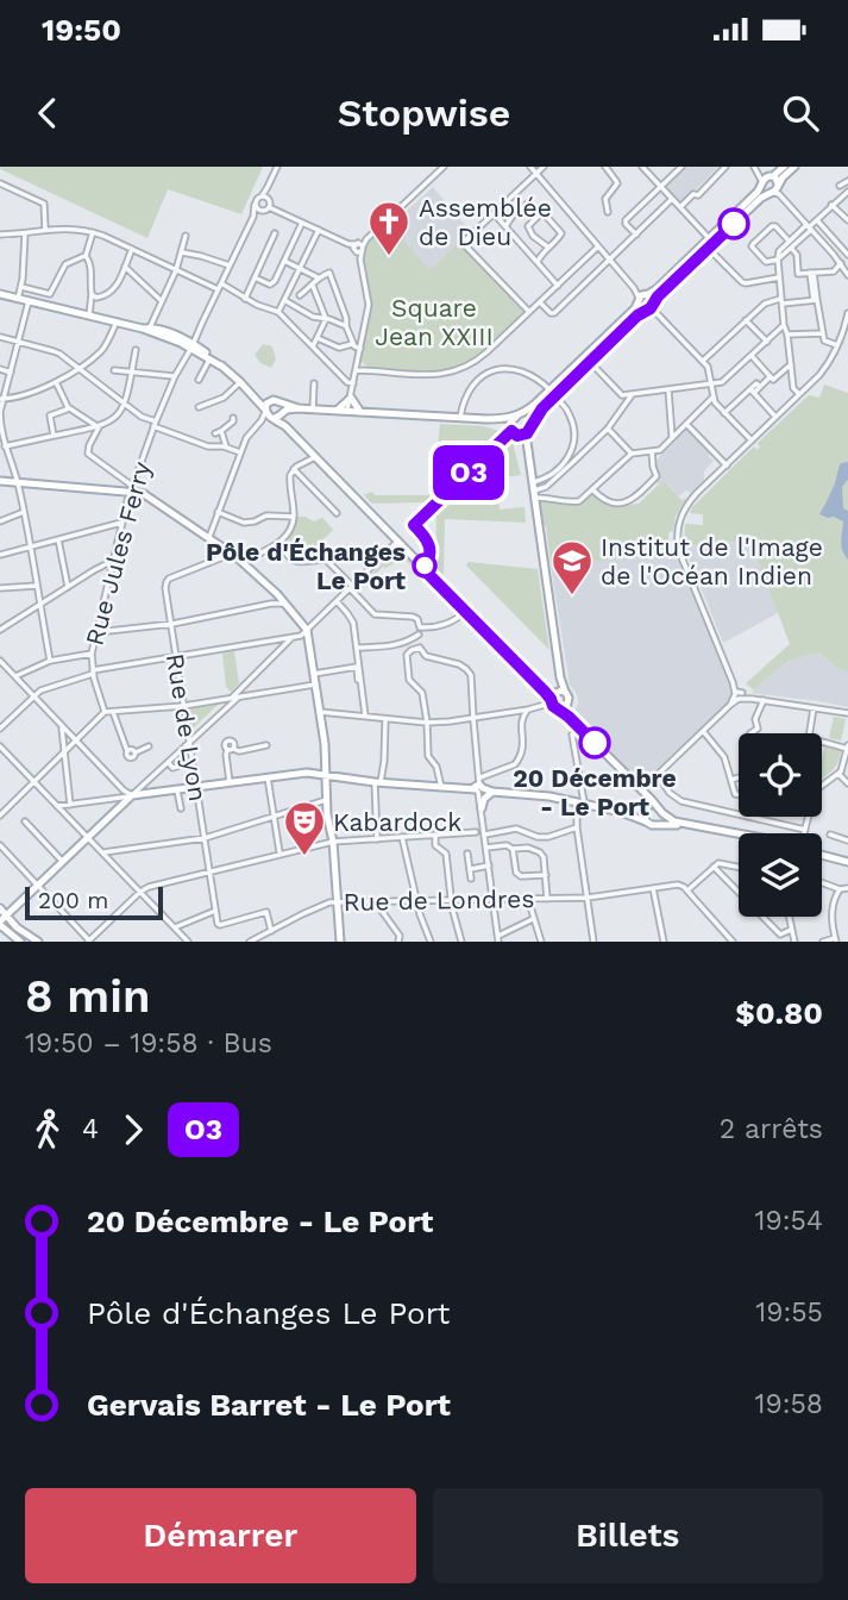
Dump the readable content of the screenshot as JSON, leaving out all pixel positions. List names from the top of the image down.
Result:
{
  "streets": {
    "street": ["Rue Jules Ferry", "Rue de Lyon", "Rue de Londres"]
  },
  "parks": ["Square Jean XXIII"],
  "places": {
    "church": ["Assemblée de Dieu"],
    "other": ["Pôle d'Échanges Le Port", "20 Décembre - Le Port"],
    "school or university": ["Institut de l'Image de l'Océan Indien"],
    "theatre": ["Kabardock"]
  },
  "lines": ["bus line O3"],
  "scale_bar": "200 m",
  "page": {
    "status": "19:50",
    "header": "Stopwise",
    "on_map": "O3",
    "scale": "200 m",
    "heading": ["8 min", "19:50 – 19:58 · Bus", "$0.80"],
    "legs": ["4", "O3", "2 arrêts"],
    "list": [
      {
        "name": "20 Décembre - Le Port",
        "value": "19:54"
      },
      {
        "name": "Pôle d'Échanges Le Port",
        "value": "19:55"
      },
      {
        "name": "Gervais Barret - Le Port",
        "value": "19:58"
      }
    ],
    "buttons": ["Démarrer", "Billets"]
  }
}
